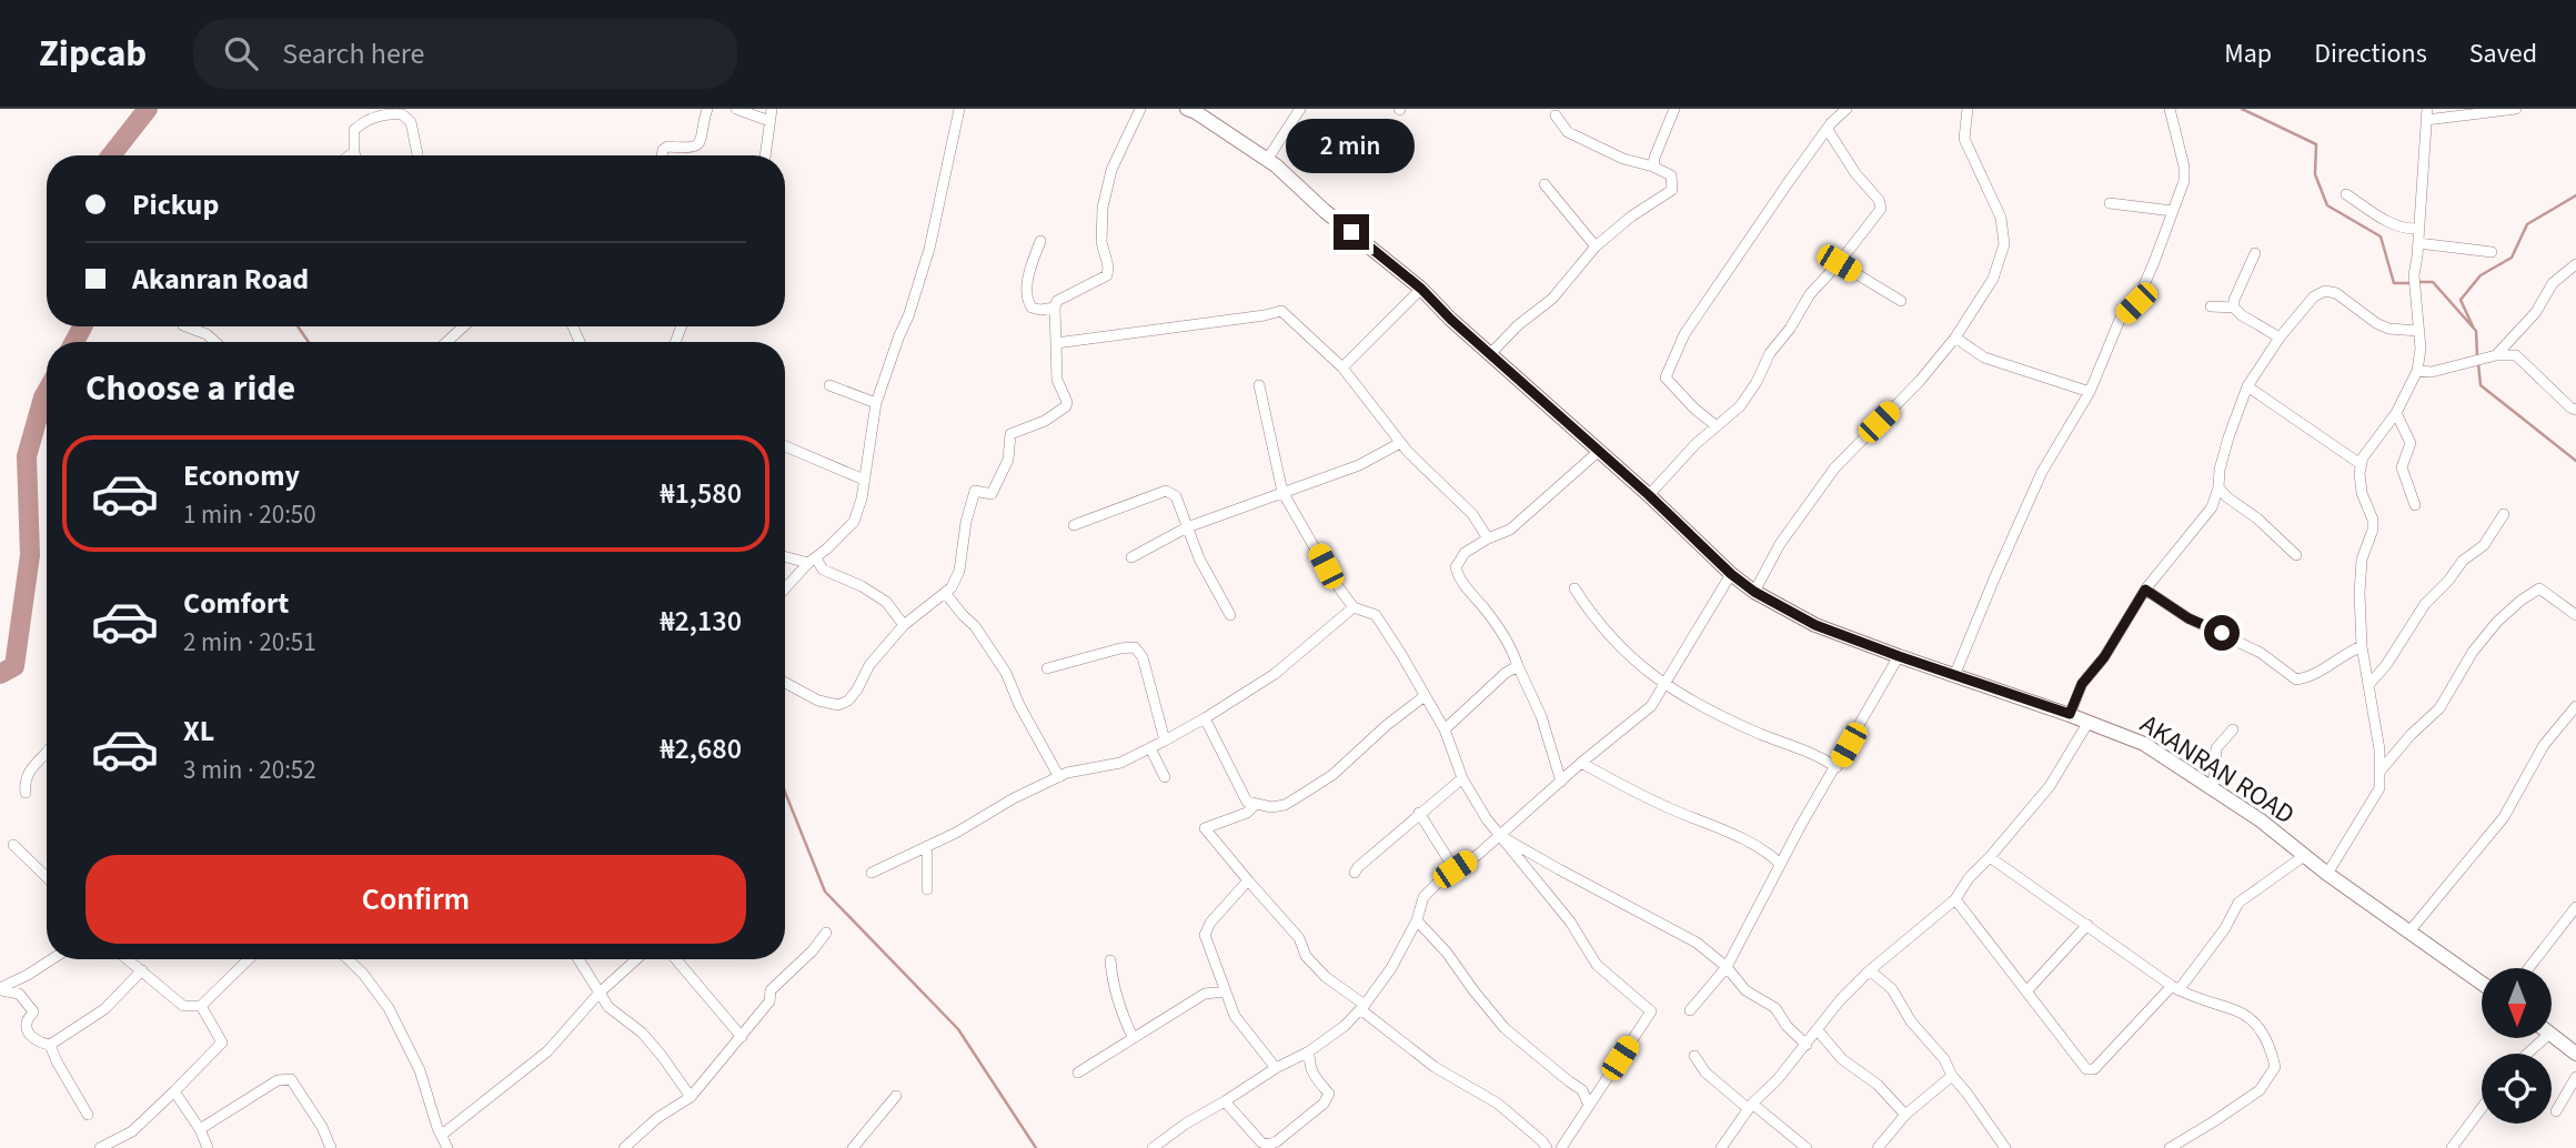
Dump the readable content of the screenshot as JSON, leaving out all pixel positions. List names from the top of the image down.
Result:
{
  "streets": {
    "main road": ["AKANRAN ROAD"]
  },
  "north": "bottom",
  "page": {
    "header": "Zipcab",
    "search": "Search here",
    "nav": ["Map", "Directions", "Saved"],
    "bubble": "2 min",
    "banner": ["Pickup", "Akanran Road"],
    "heading": "Choose a ride",
    "list": [
      {
        "name": "Economy",
        "note": "1 min · 20:50",
        "value": "₦1,580"
      },
      {
        "name": "Comfort",
        "note": "2 min · 20:51",
        "value": "₦2,130"
      },
      {
        "name": "XL",
        "note": "3 min · 20:52",
        "value": "₦2,680"
      }
    ],
    "buttons": "Confirm"
  }
}
